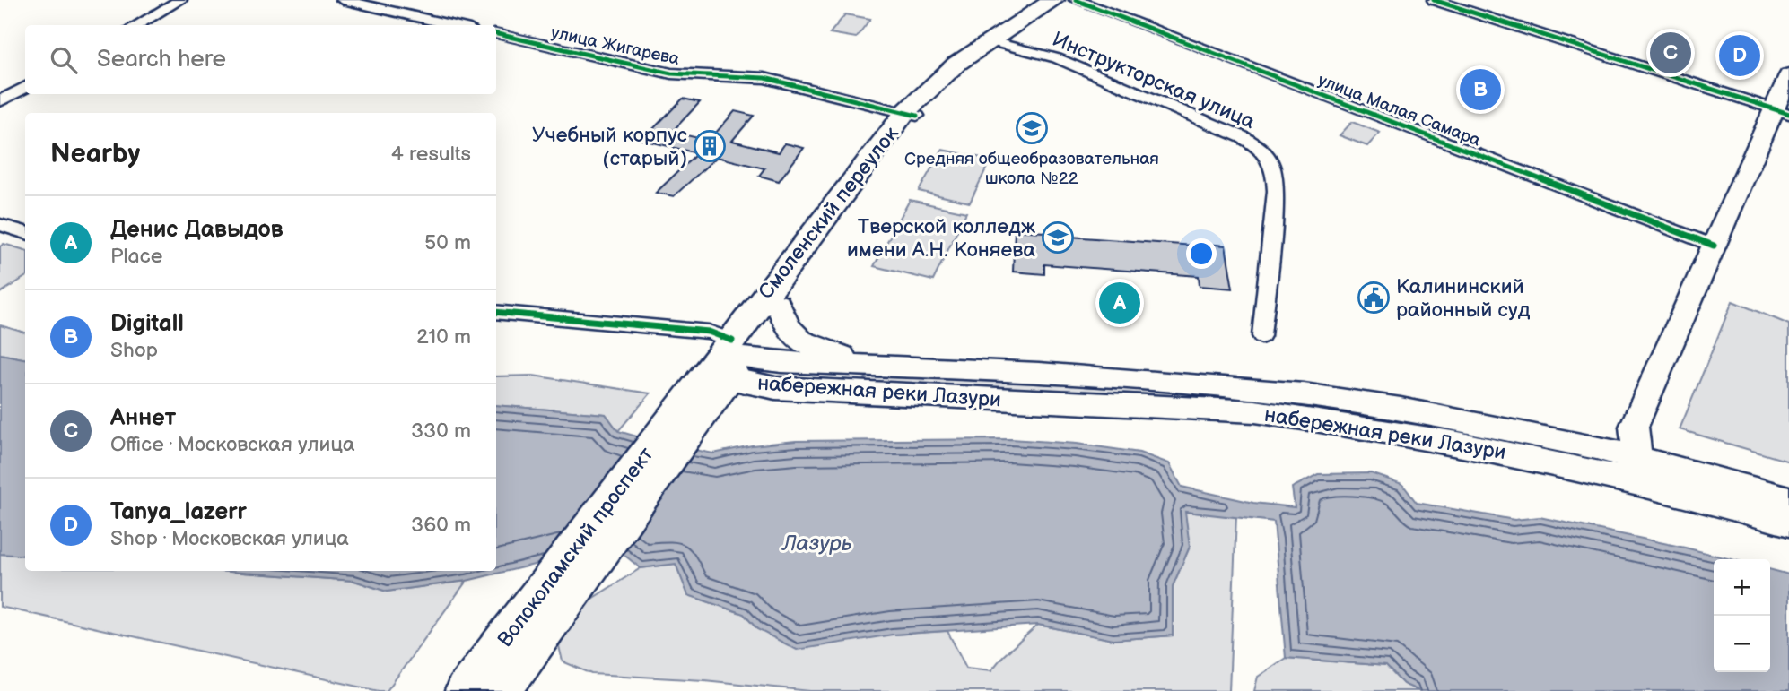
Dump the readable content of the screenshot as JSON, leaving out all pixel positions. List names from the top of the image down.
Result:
{
  "streets": {
    "main road": ["Смоленский переулок", "набережная реки Лазури", "Волоколамский проспект"],
    "street": ["улица Жигарева", "Инструкторская улица", "улица Малая Самара"]
  },
  "crossings": [
    ["улица Жигарева", "Смоленский переулок"],
    ["Инструкторская улица", "Смоленский переулок"],
    ["Смоленский переулок", "набережная реки Лазури"],
    ["Смоленский переулок", "Волоколамский проспект"]
  ],
  "water": ["Лазурь"],
  "places": {
    "school or university": ["Средняя общеобразовательная школа №22", "Тверской колледж имени А.Н. Коняева"],
    "building": ["Учебный корпус (старый)"],
    "public building": ["Калининский районный суд"]
  },
  "page": {
    "search": "Search here",
    "pins": [
      "C",
      "D",
      "B",
      "A"
    ],
    "heading": ["Nearby", "4 results"],
    "list": [
      {
        "mark": "A",
        "name": "Денис Давыдов",
        "note": "Place",
        "value": "50 m"
      },
      {
        "mark": "B",
        "name": "Digitall",
        "note": "Shop",
        "value": "210 m"
      },
      {
        "mark": "C",
        "name": "Аннет",
        "note": "Office · Московская улица",
        "value": "330 m"
      },
      {
        "mark": "D",
        "name": "Tanya_lazerr",
        "note": "Shop · Московская улица",
        "value": "360 m"
      }
    ],
    "map_buttons": ["+", "−"]
  }
}
